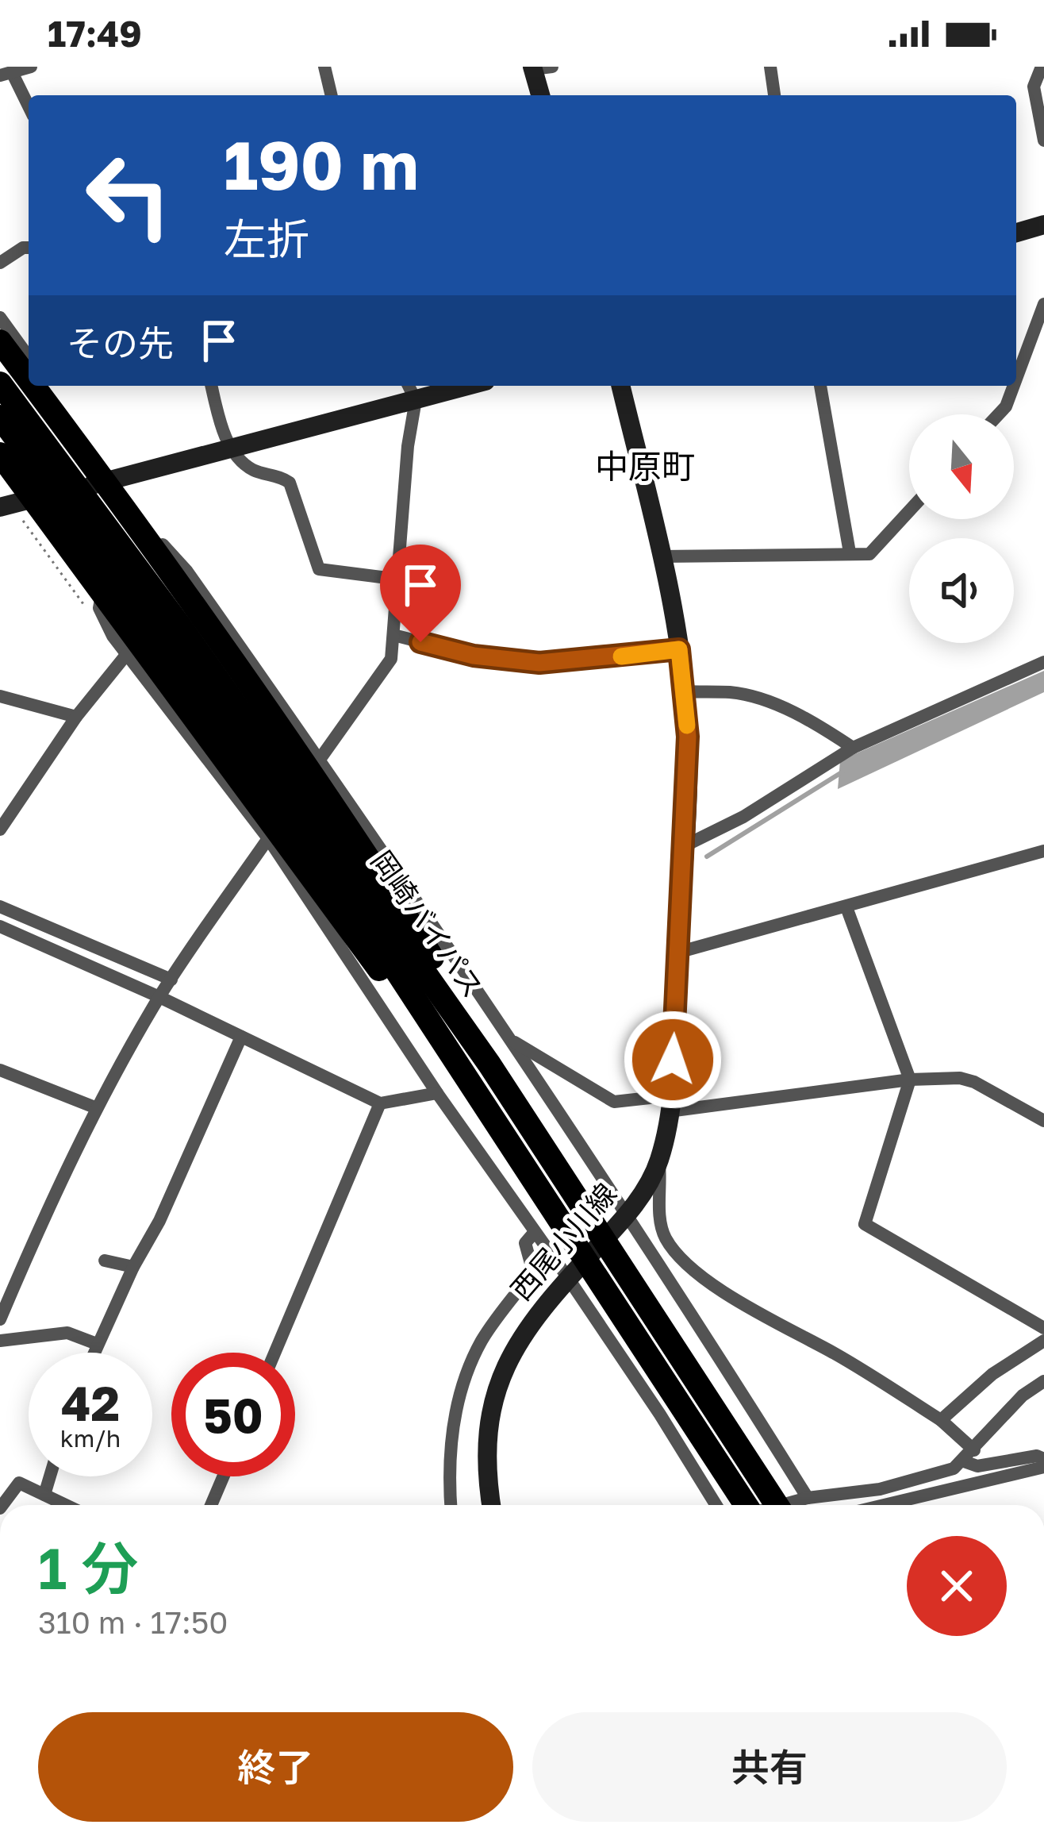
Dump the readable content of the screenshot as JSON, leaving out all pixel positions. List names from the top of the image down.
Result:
{
  "streets": {
    "highway": ["岡崎バイパス"],
    "main road": ["西尾小川線"]
  },
  "districts": ["中原町"],
  "north": "bottom",
  "page": {
    "status": "17:49",
    "turn": ["190 m", "左折"],
    "then": "その先",
    "speed": "42 km/h",
    "limit": "50",
    "heading": ["1 分", "310 m · 17:50"],
    "buttons": ["終了", "共有"]
  }
}
